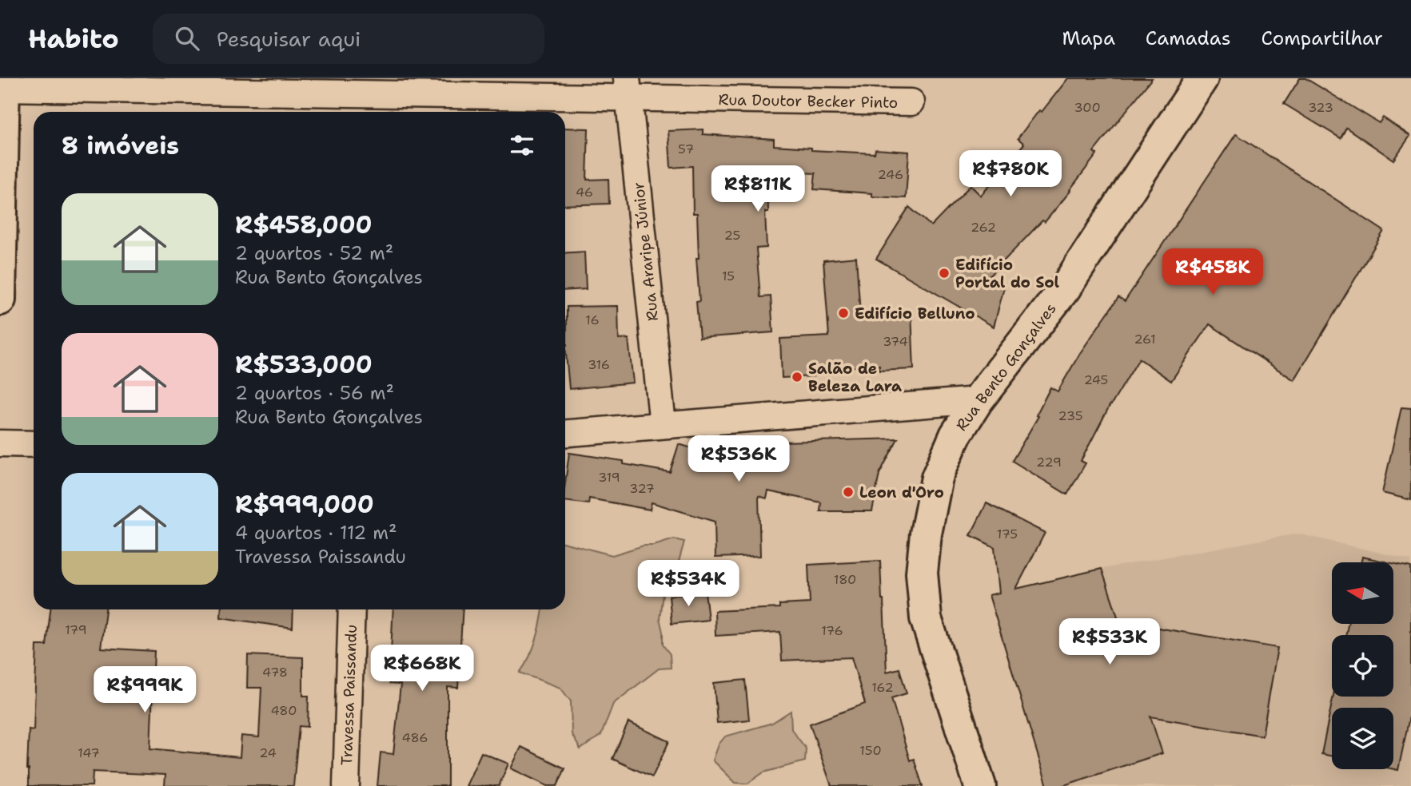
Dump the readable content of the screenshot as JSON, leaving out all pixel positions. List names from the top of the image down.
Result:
{
  "streets": {
    "street": [
      "Rua Doutor Becker Pinto",
      "Rua Araripe Júnior",
      "Rua Bento Gonçalves",
      "Travessa Paissandu"
    ]
  },
  "crossings": [
    ["Rua Doutor Becker Pinto", "Rua Araripe Júnior"]
  ],
  "places": [
    "Edifício Portal do Sol",
    "Edifício Belluno",
    "Salão de Beleza Lara",
    "Leon d'Oro"
  ],
  "house_numbers": [
    "300",
    "323",
    "57",
    "246",
    "46",
    "262",
    "25",
    "15",
    "16",
    "261",
    "374",
    "316",
    "245",
    "235",
    "229",
    "319",
    "327",
    "175",
    "180",
    "179",
    "176",
    "478",
    "162",
    "480",
    "486",
    "150",
    "147",
    "24"
  ],
  "north": "left",
  "page": {
    "header": "Habito",
    "search": "Pesquisar aqui",
    "nav": ["Mapa", "Camadas", "Compartilhar"],
    "heading": "8 imóveis",
    "price": [
      "R$780K",
      "R$811K",
      "R$458K",
      "R$536K",
      "R$534K",
      "R$533K",
      "R$668K",
      "R$999K"
    ],
    "list": [
      {
        "name": "R$458,000",
        "note": "2 quartos · 52 m² · Rua Bento Gonçalves"
      },
      {
        "name": "R$533,000",
        "note": "2 quartos · 56 m² · Rua Bento Gonçalves"
      },
      {
        "name": "R$999,000",
        "note": "4 quartos · 112 m² · Travessa Paissandu"
      }
    ]
  }
}
